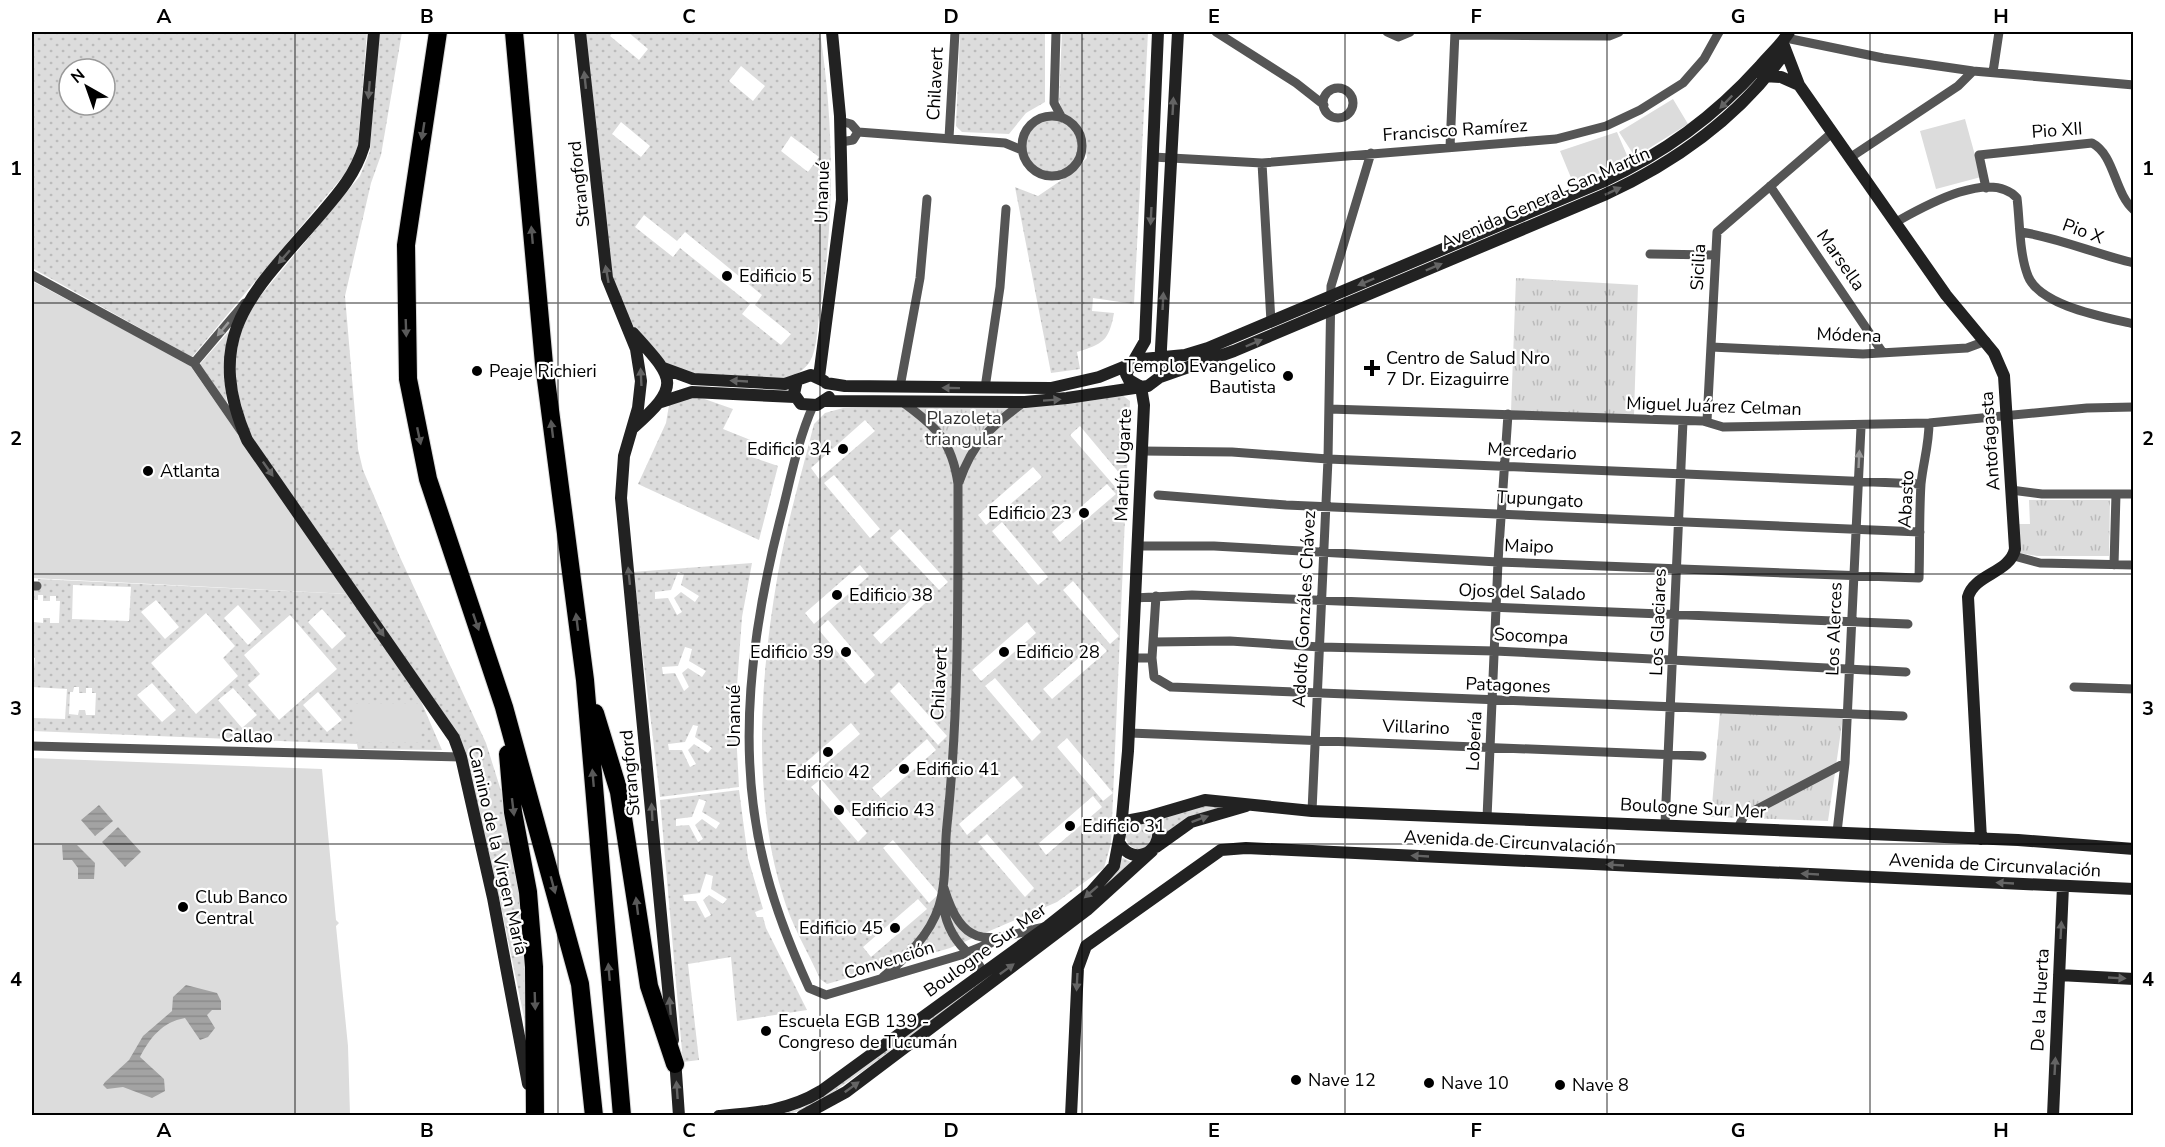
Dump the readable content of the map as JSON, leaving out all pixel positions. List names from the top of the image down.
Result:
{
  "streets": {
    "street": [
      "Chilavert",
      "Francisco Ramírez",
      "Pio XII",
      "Strangford",
      "Unanué",
      "Avenida General San Martín",
      "Pio X",
      "Marsella",
      "Sicilia",
      "Módena",
      "Miguel Juárez Celman",
      "Antofagasta",
      "Mercedario",
      "Martín Ugarte",
      "Tupungato",
      "Abasto",
      "Maipo",
      "Ojos del Salado",
      "Adolfo Gonzáles Chávez",
      "Los Glaciares",
      "Los Alerces",
      "Socompa",
      "Patagones",
      "Villarino",
      "Callao",
      "Lobería",
      "Boulogne Sur Mer",
      "Avenida de Circunvalación",
      "Camino de la Virgen María",
      "Convención",
      "De la Huerta"
    ]
  },
  "crossings": [
    ["Chilavert", "Avenida General San Martín"],
    ["Francisco Ramírez", "Adolfo Gonzáles Chávez"],
    ["Strangford", "Avenida General San Martín"],
    ["Unanué", "Avenida General San Martín"],
    ["Unanué", "Convención"],
    ["Avenida General San Martín", "Antofagasta"],
    ["Avenida General San Martín", "Martín Ugarte"],
    ["Avenida General San Martín", "Adolfo Gonzáles Chávez"],
    ["Marsella", "Sicilia"],
    ["Marsella", "Módena"],
    ["Sicilia", "Módena"],
    ["Sicilia", "Miguel Juárez Celman"],
    ["Sicilia", "Antofagasta"],
    ["Módena", "Antofagasta"],
    ["Miguel Juárez Celman", "Antofagasta"],
    ["Miguel Juárez Celman", "Abasto"],
    ["Miguel Juárez Celman", "Adolfo Gonzáles Chávez"],
    ["Miguel Juárez Celman", "Los Glaciares"],
    ["Miguel Juárez Celman", "Los Alerces"],
    ["Miguel Juárez Celman", "Lobería"],
    ["Mercedario", "Martín Ugarte"],
    ["Mercedario", "Abasto"],
    ["Mercedario", "Adolfo Gonzáles Chávez"],
    ["Mercedario", "Los Glaciares"],
    ["Mercedario", "Los Alerces"],
    ["Mercedario", "Lobería"],
    ["Martín Ugarte", "Maipo"],
    ["Martín Ugarte", "Ojos del Salado"],
    ["Martín Ugarte", "Villarino"],
    ["Martín Ugarte", "Boulogne Sur Mer"],
    ["Tupungato", "Abasto"],
    ["Tupungato", "Adolfo Gonzáles Chávez"],
    ["Tupungato", "Los Glaciares"],
    ["Tupungato", "Los Alerces"],
    ["Tupungato", "Lobería"],
    ["Abasto", "Maipo"],
    ["Maipo", "Adolfo Gonzáles Chávez"],
    ["Maipo", "Los Glaciares"],
    ["Maipo", "Los Alerces"],
    ["Maipo", "Lobería"],
    ["Ojos del Salado", "Adolfo Gonzáles Chávez"],
    ["Ojos del Salado", "Los Glaciares"],
    ["Ojos del Salado", "Los Alerces"],
    ["Ojos del Salado", "Lobería"],
    ["Adolfo Gonzáles Chávez", "Socompa"],
    ["Adolfo Gonzáles Chávez", "Patagones"],
    ["Adolfo Gonzáles Chávez", "Villarino"],
    ["Adolfo Gonzáles Chávez", "Boulogne Sur Mer"],
    ["Los Glaciares", "Socompa"],
    ["Los Glaciares", "Patagones"],
    ["Los Glaciares", "Villarino"],
    ["Los Glaciares", "Boulogne Sur Mer"],
    ["Los Alerces", "Socompa"],
    ["Los Alerces", "Patagones"],
    ["Los Alerces", "Boulogne Sur Mer"],
    ["Socompa", "Lobería"],
    ["Patagones", "Lobería"],
    ["Villarino", "Lobería"],
    ["Callao", "Camino de la Virgen María"],
    ["Lobería", "Boulogne Sur Mer"],
    ["Avenida de Circunvalación", "De la Huerta"]
  ],
  "one_way": [
    "Strangford",
    "Avenida de Circunvalación",
    "Camino de la Virgen María",
    "De la Huerta"
  ],
  "parks": ["Plazoleta triangular"],
  "places": {
    "other": [
      "Edificio 5",
      "Peaje Richieri",
      "Templo Evangelico Bautista",
      "Edificio 34",
      "Atlanta",
      "Edificio 23",
      "Edificio 38",
      "Edificio 39",
      "Edificio 28",
      "Edificio 42",
      "Edificio 41",
      "Edificio 43",
      "Edificio 31",
      "Club Banco Central",
      "Edificio 45",
      "Escuela EGB 139 - Congreso de Tucumán",
      "Nave 12",
      "Nave 10",
      "Nave 8"
    ],
    "health": ["Centro de Salud Nro 7 Dr. Eizaguirre"]
  },
  "north": "top left",
  "grid": {
    "columns": [
      "A",
      "B",
      "C",
      "D",
      "E",
      "F",
      "G",
      "H"
    ],
    "rows": [
      "1",
      "2",
      "3",
      "4"
    ]
  }
}
